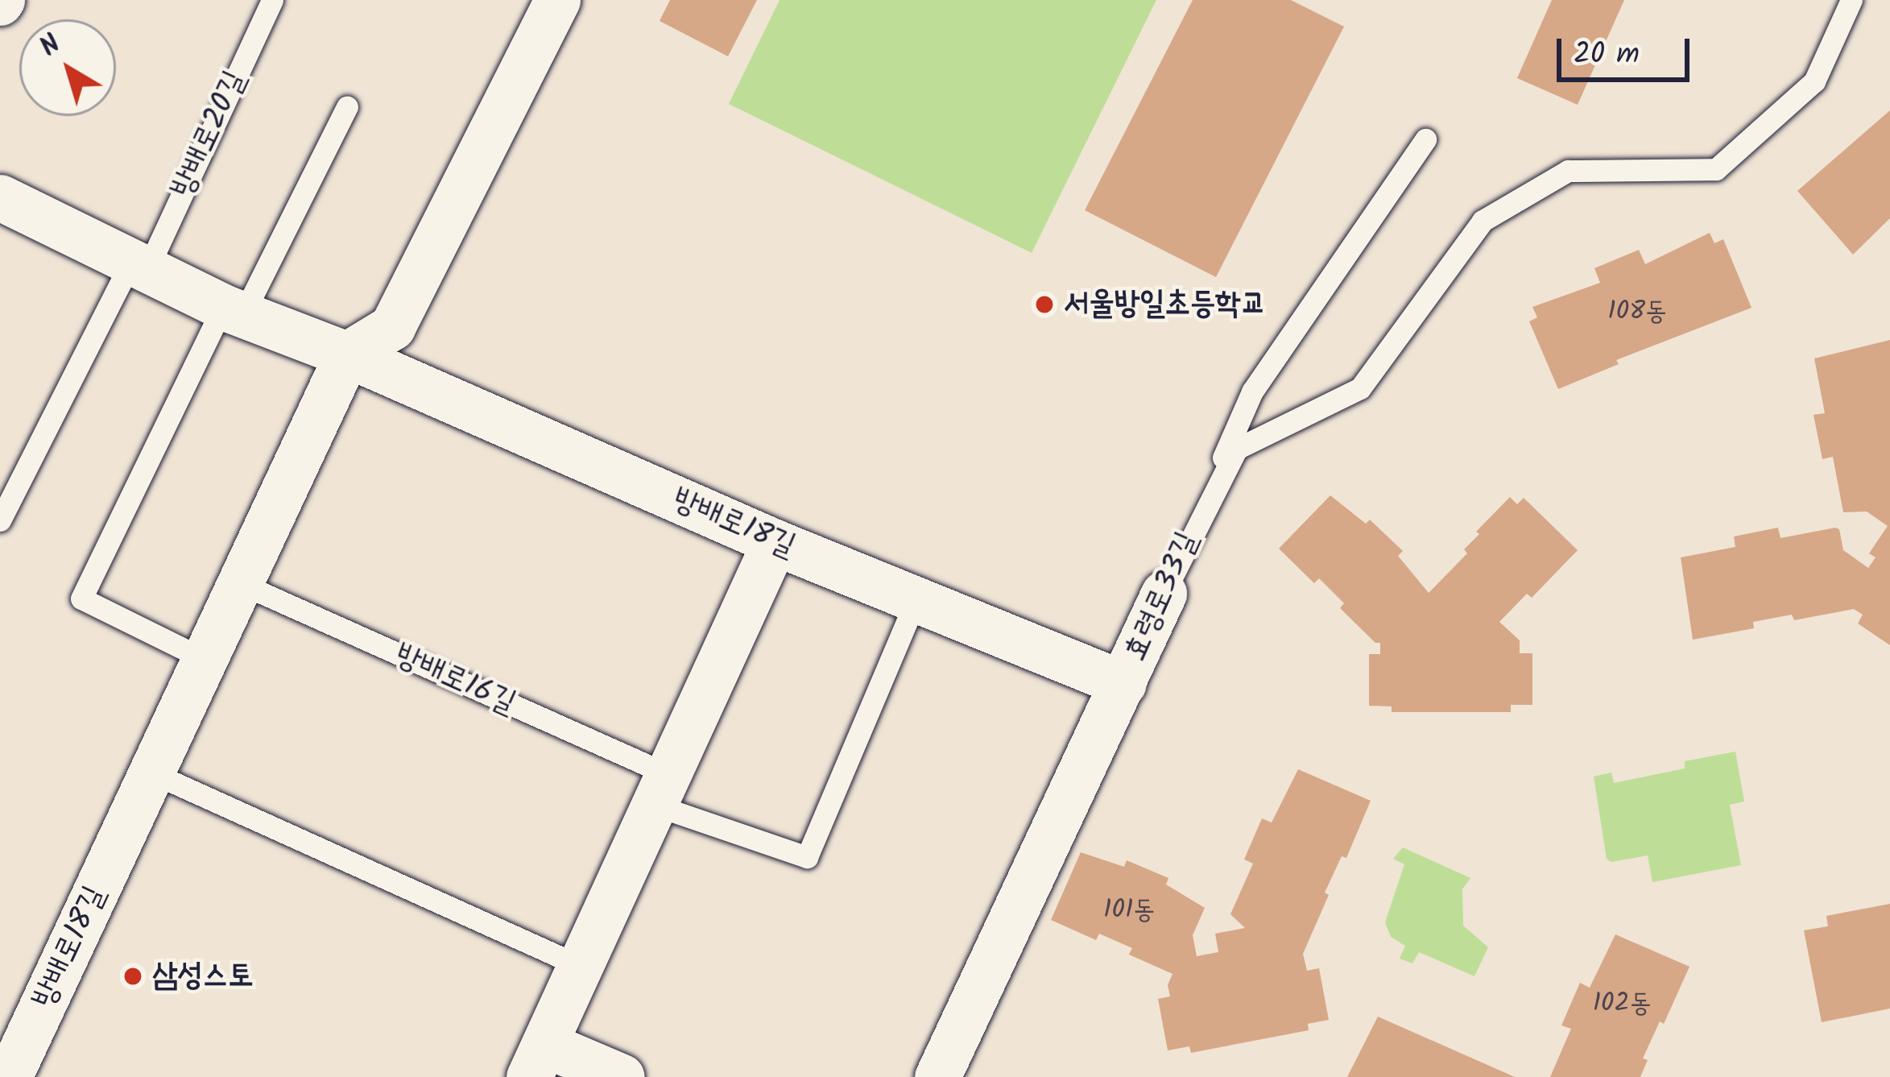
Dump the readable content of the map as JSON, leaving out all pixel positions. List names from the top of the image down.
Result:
{
  "streets": {
    "street": ["방배로18길", "효령로33길"],
    "lane": ["방배로20길", "방배로16길"]
  },
  "crossings": [
    ["방배로20길", "방배로18길"],
    ["방배로18길", "효령로33길"],
    ["방배로18길", "방배로16길"]
  ],
  "places": ["서울방일초등학교", "삼성스토"],
  "house_numbers": ["108동", "101동", "102동"],
  "scale_bar": "20 m",
  "north": "top left"
}
